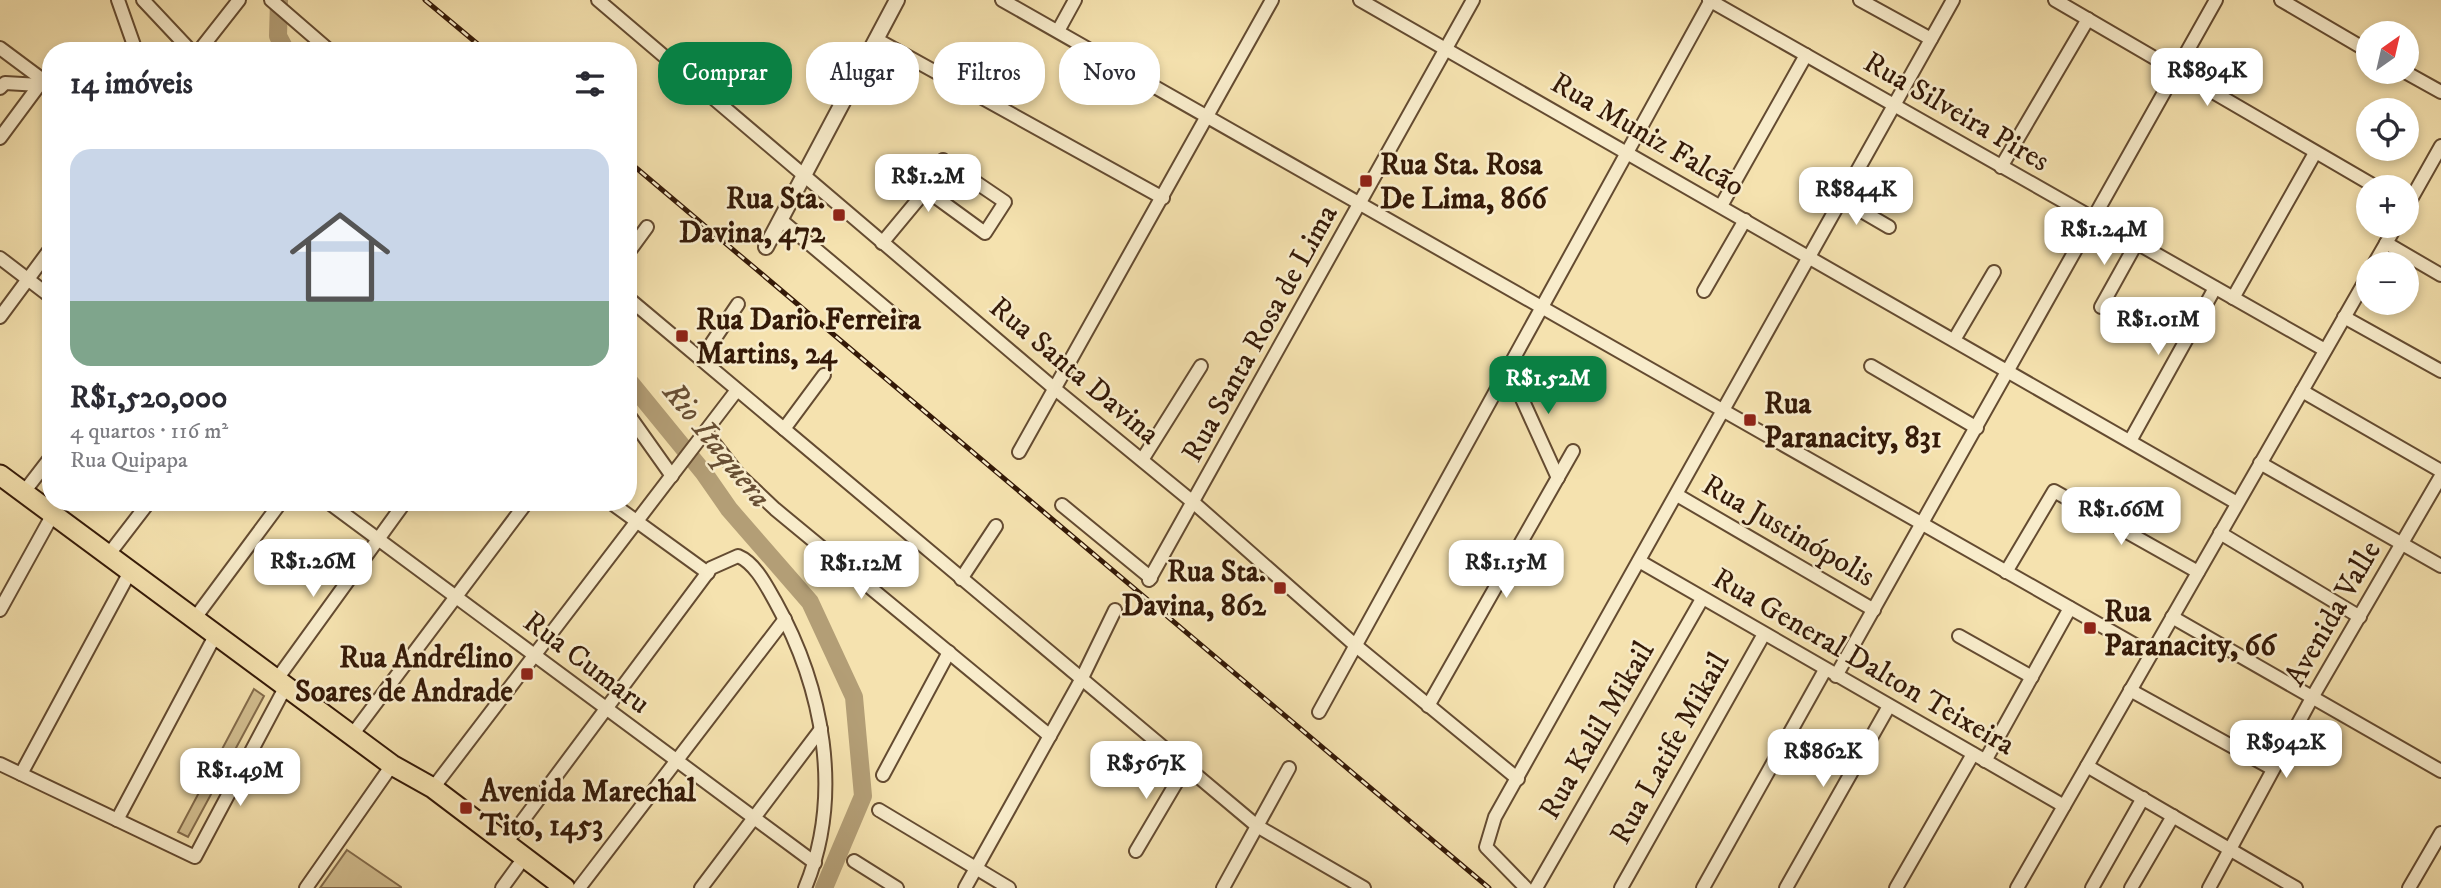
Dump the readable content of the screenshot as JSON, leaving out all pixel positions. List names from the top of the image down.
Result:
{
  "streets": {
    "street": [
      "Rua Silveira Pires",
      "Rua Muniz Falcão",
      "Rua Santa Rosa de Lima",
      "Rua Santa Davina",
      "Rua Justinópolis",
      "Avenida Valle",
      "Rua General Dalton Teixeira",
      "Rua Cumaru",
      "Rua Kalil Mikail",
      "Rua Latife Mikail"
    ]
  },
  "crossings": [
    ["Rua Muniz Falcão", "Rua Santa Rosa de Lima"],
    ["Rua Santa Rosa de Lima", "Rua Santa Davina"],
    ["Rua General Dalton Teixeira", "Rua Kalil Mikail"],
    ["Rua General Dalton Teixeira", "Rua Latife Mikail"]
  ],
  "water": ["Rio Itaquera"],
  "places": {
    "transit": [
      "Rua Sta. Rosa De Lima, 866",
      "Rua Sta. Davina, 472",
      "Rua Dario Ferreira Martins, 24",
      "Rua Paranacity, 831",
      "Rua Sta. Davina, 862",
      "Rua Paranacity, 66",
      "Rua Andrélino Soares de Andrade",
      "Avenida Marechal Tito, 1453"
    ]
  },
  "north": "top right",
  "page": {
    "map_buttons": ["+", "−"],
    "chip": [
      "Comprar",
      "Alugar",
      "Filtros",
      "Novo"
    ],
    "heading": "14 imóveis",
    "price": [
      "R$894K",
      "R$1.2M",
      "R$844K",
      "R$1.24M",
      "R$1.01M",
      "R$1.52M",
      "R$1.66M",
      "R$1.26M",
      "R$1.15M",
      "R$1.12M",
      "R$942K",
      "R$862K",
      "R$567K",
      "R$1.49M"
    ],
    "list": [
      {
        "name": "R$1,520,000",
        "note": "4 quartos · 116 m² · Rua Quipapa"
      }
    ]
  }
}
